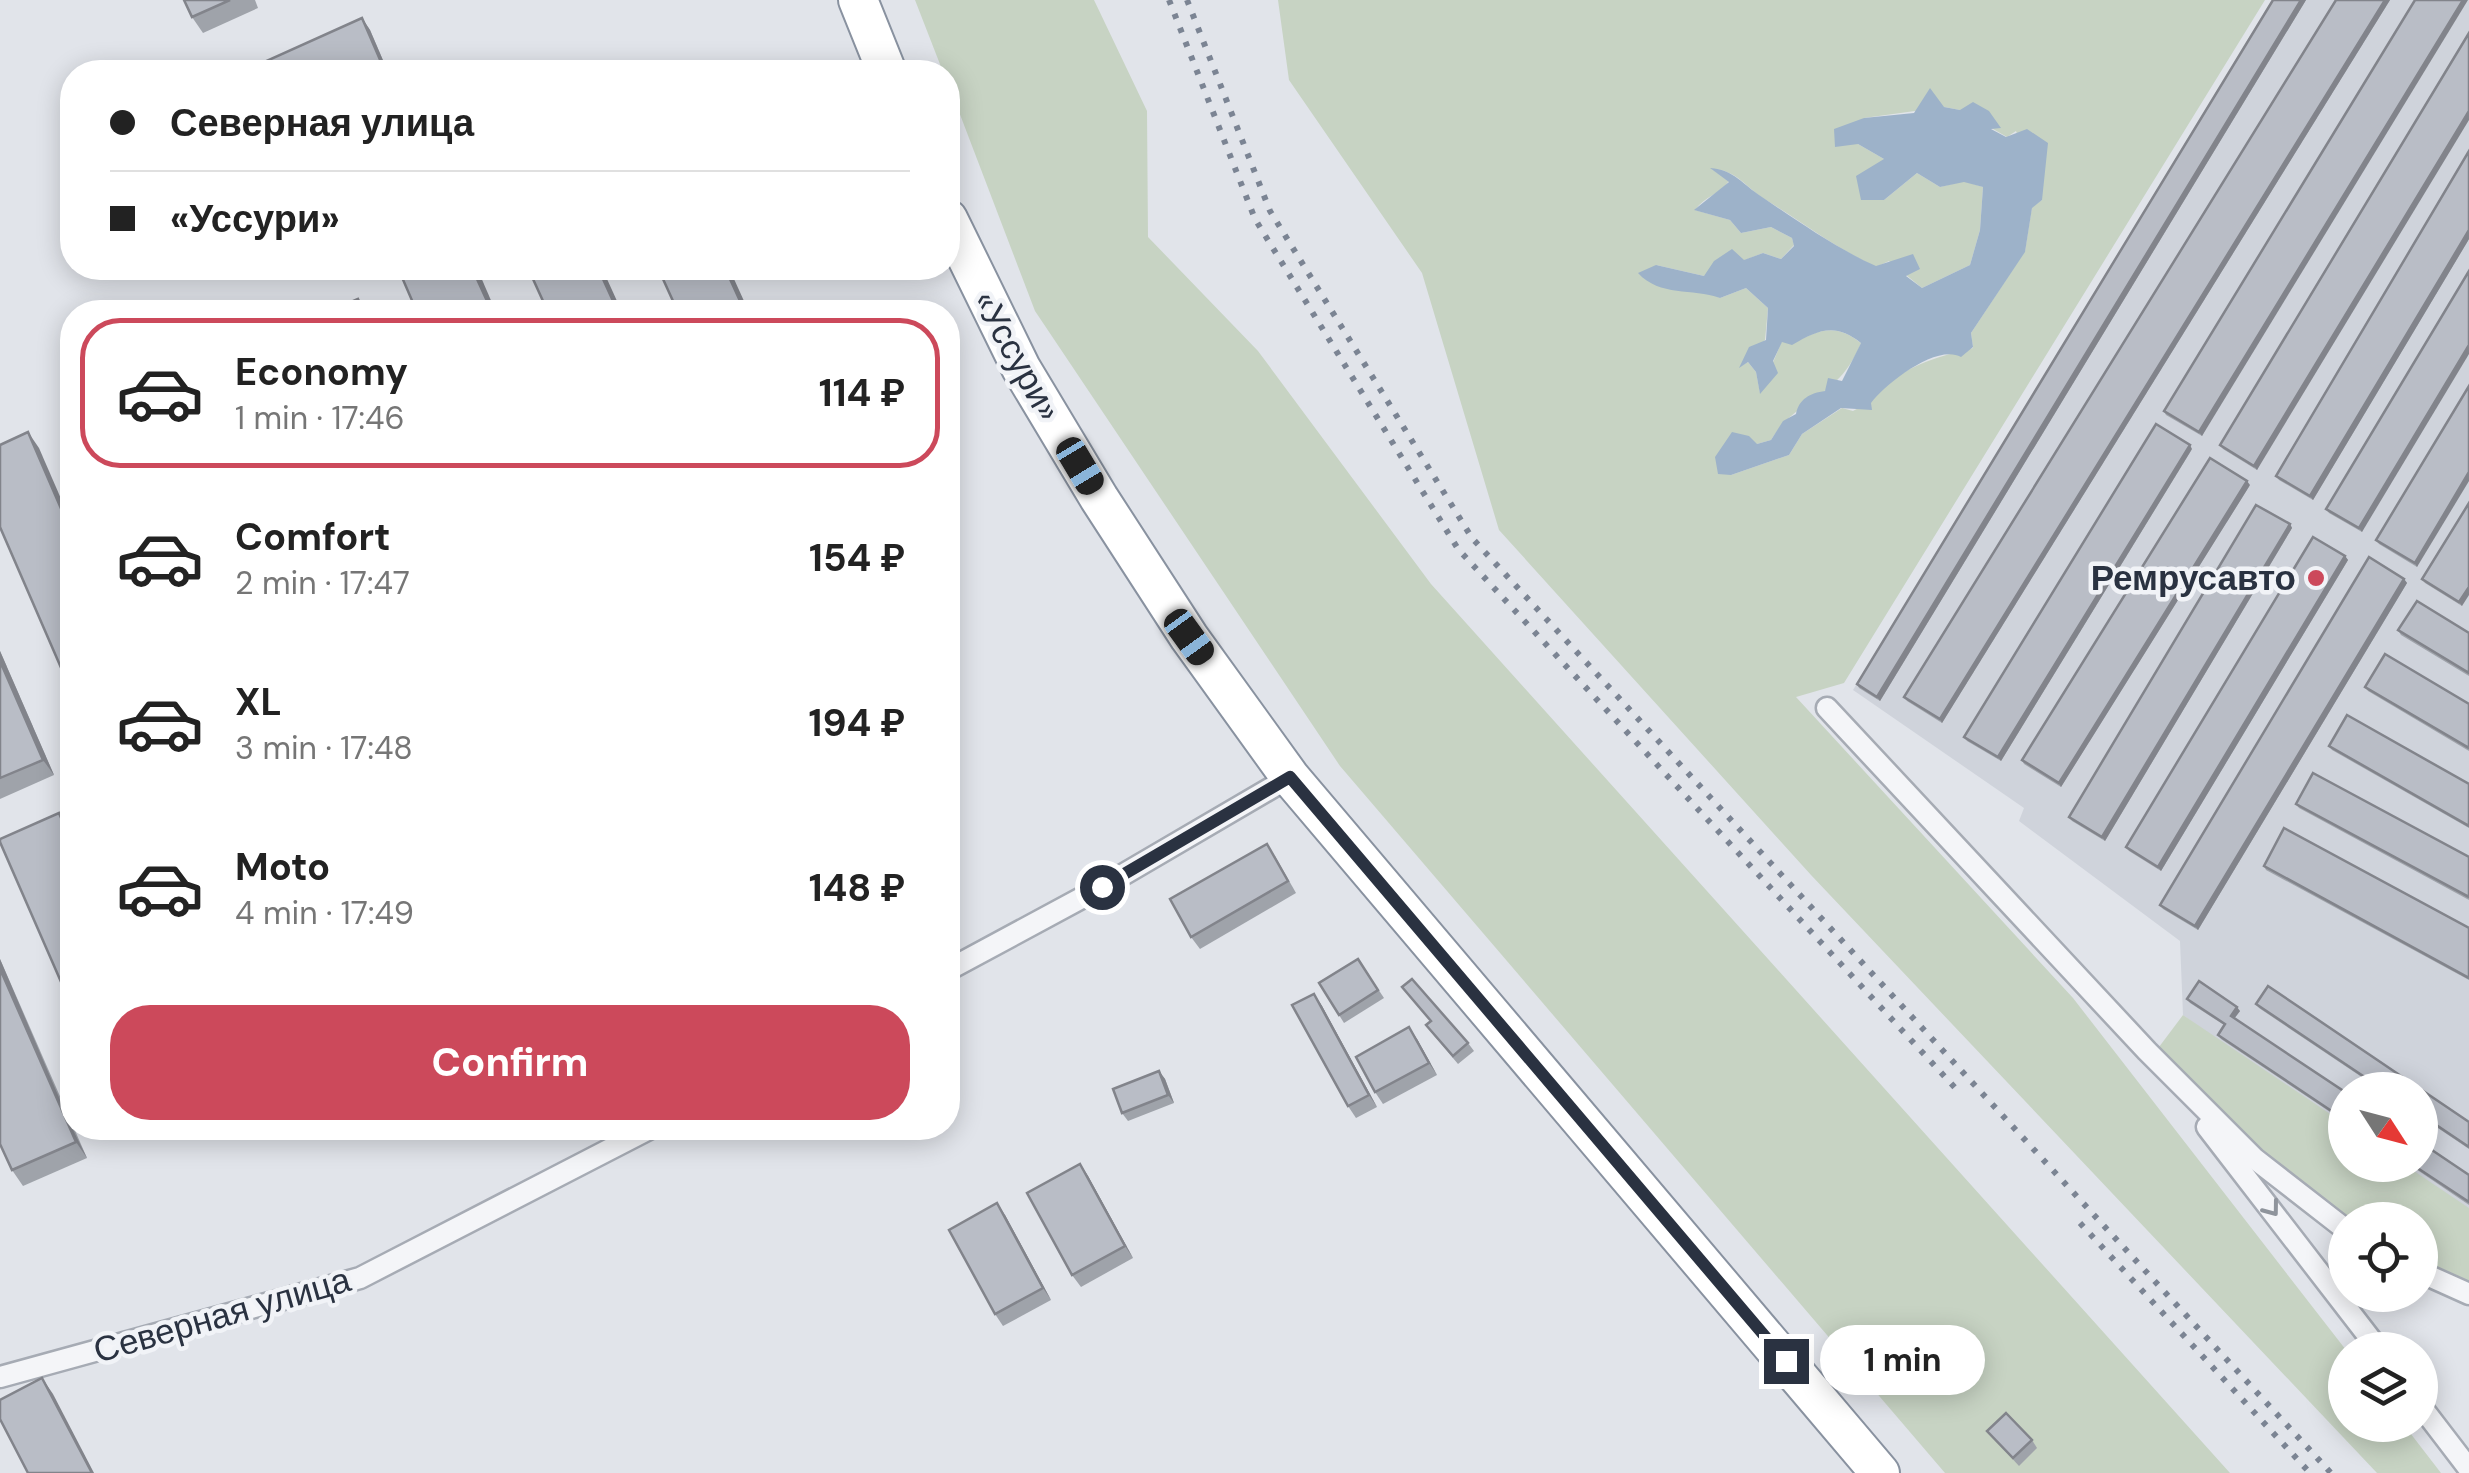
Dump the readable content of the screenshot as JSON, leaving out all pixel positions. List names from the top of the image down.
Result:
{
  "streets": {
    "highway": ["«Уссури»"],
    "street": ["Северная улица"]
  },
  "places": ["Ремрусавто"],
  "north": "bottom right",
  "page": {
    "banner": ["Северная улица", "«Уссури»"],
    "list": [
      {
        "name": "Economy",
        "note": "1 min · 17:46",
        "value": "114 ₽"
      },
      {
        "name": "Comfort",
        "note": "2 min · 17:47",
        "value": "154 ₽"
      },
      {
        "name": "XL",
        "note": "3 min · 17:48",
        "value": "194 ₽"
      },
      {
        "name": "Moto",
        "note": "4 min · 17:49",
        "value": "148 ₽"
      }
    ],
    "buttons": "Confirm",
    "bubble": "1 min"
  }
}
